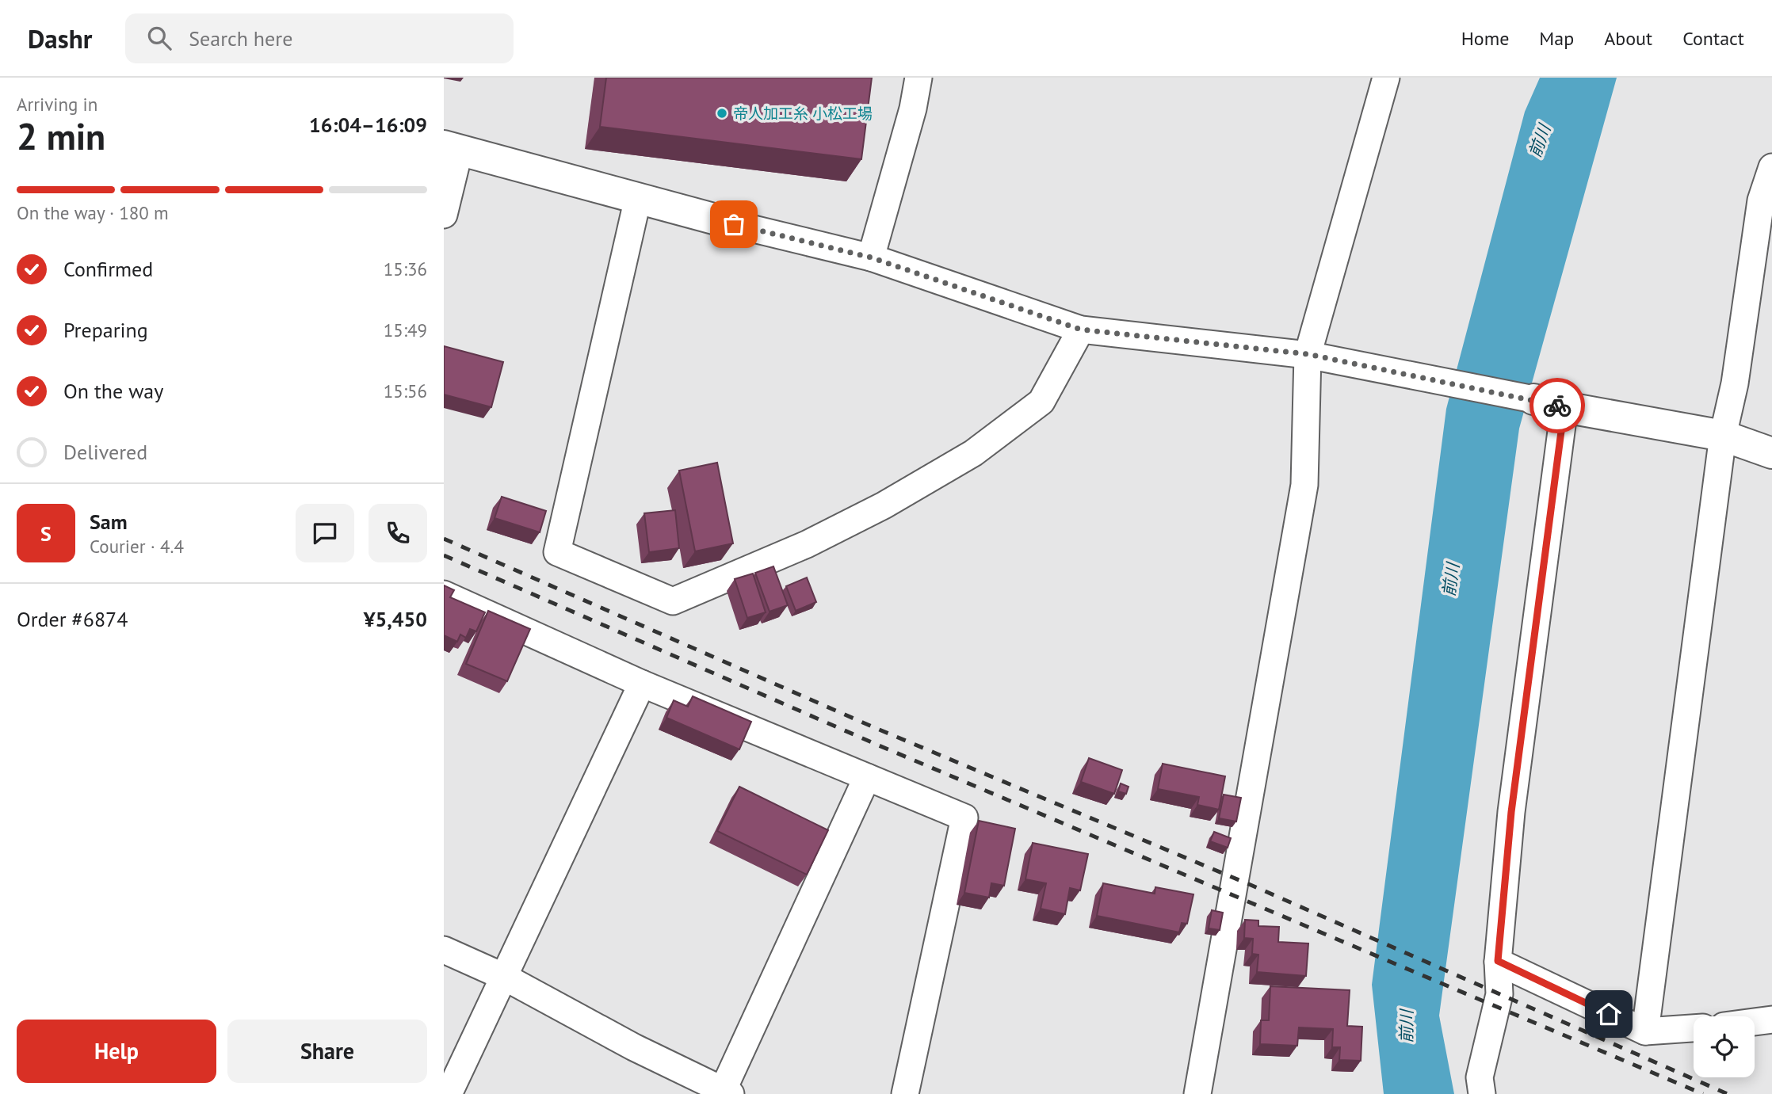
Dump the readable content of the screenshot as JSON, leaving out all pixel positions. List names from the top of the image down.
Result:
{
  "water": ["前川"],
  "places": ["帝人加工糸 小松工場"],
  "page": {
    "header": "Dashr",
    "search": "Search here",
    "nav": [
      "Home",
      "Map",
      "About",
      "Contact"
    ],
    "heading": ["2 min", "Arriving in", "16:04–16:09"],
    "panel": [
      "Sam",
      "Courier · 4.4",
      "Order #6874",
      "¥5,450"
    ],
    "bar": "On the way · 180 m",
    "list": [
      ["Confirmed", "15:36"],
      ["Preparing", "15:49"],
      ["On the way", "15:56"],
      "Delivered"
    ],
    "round": "S",
    "buttons": ["Help", "Share"]
  }
}
